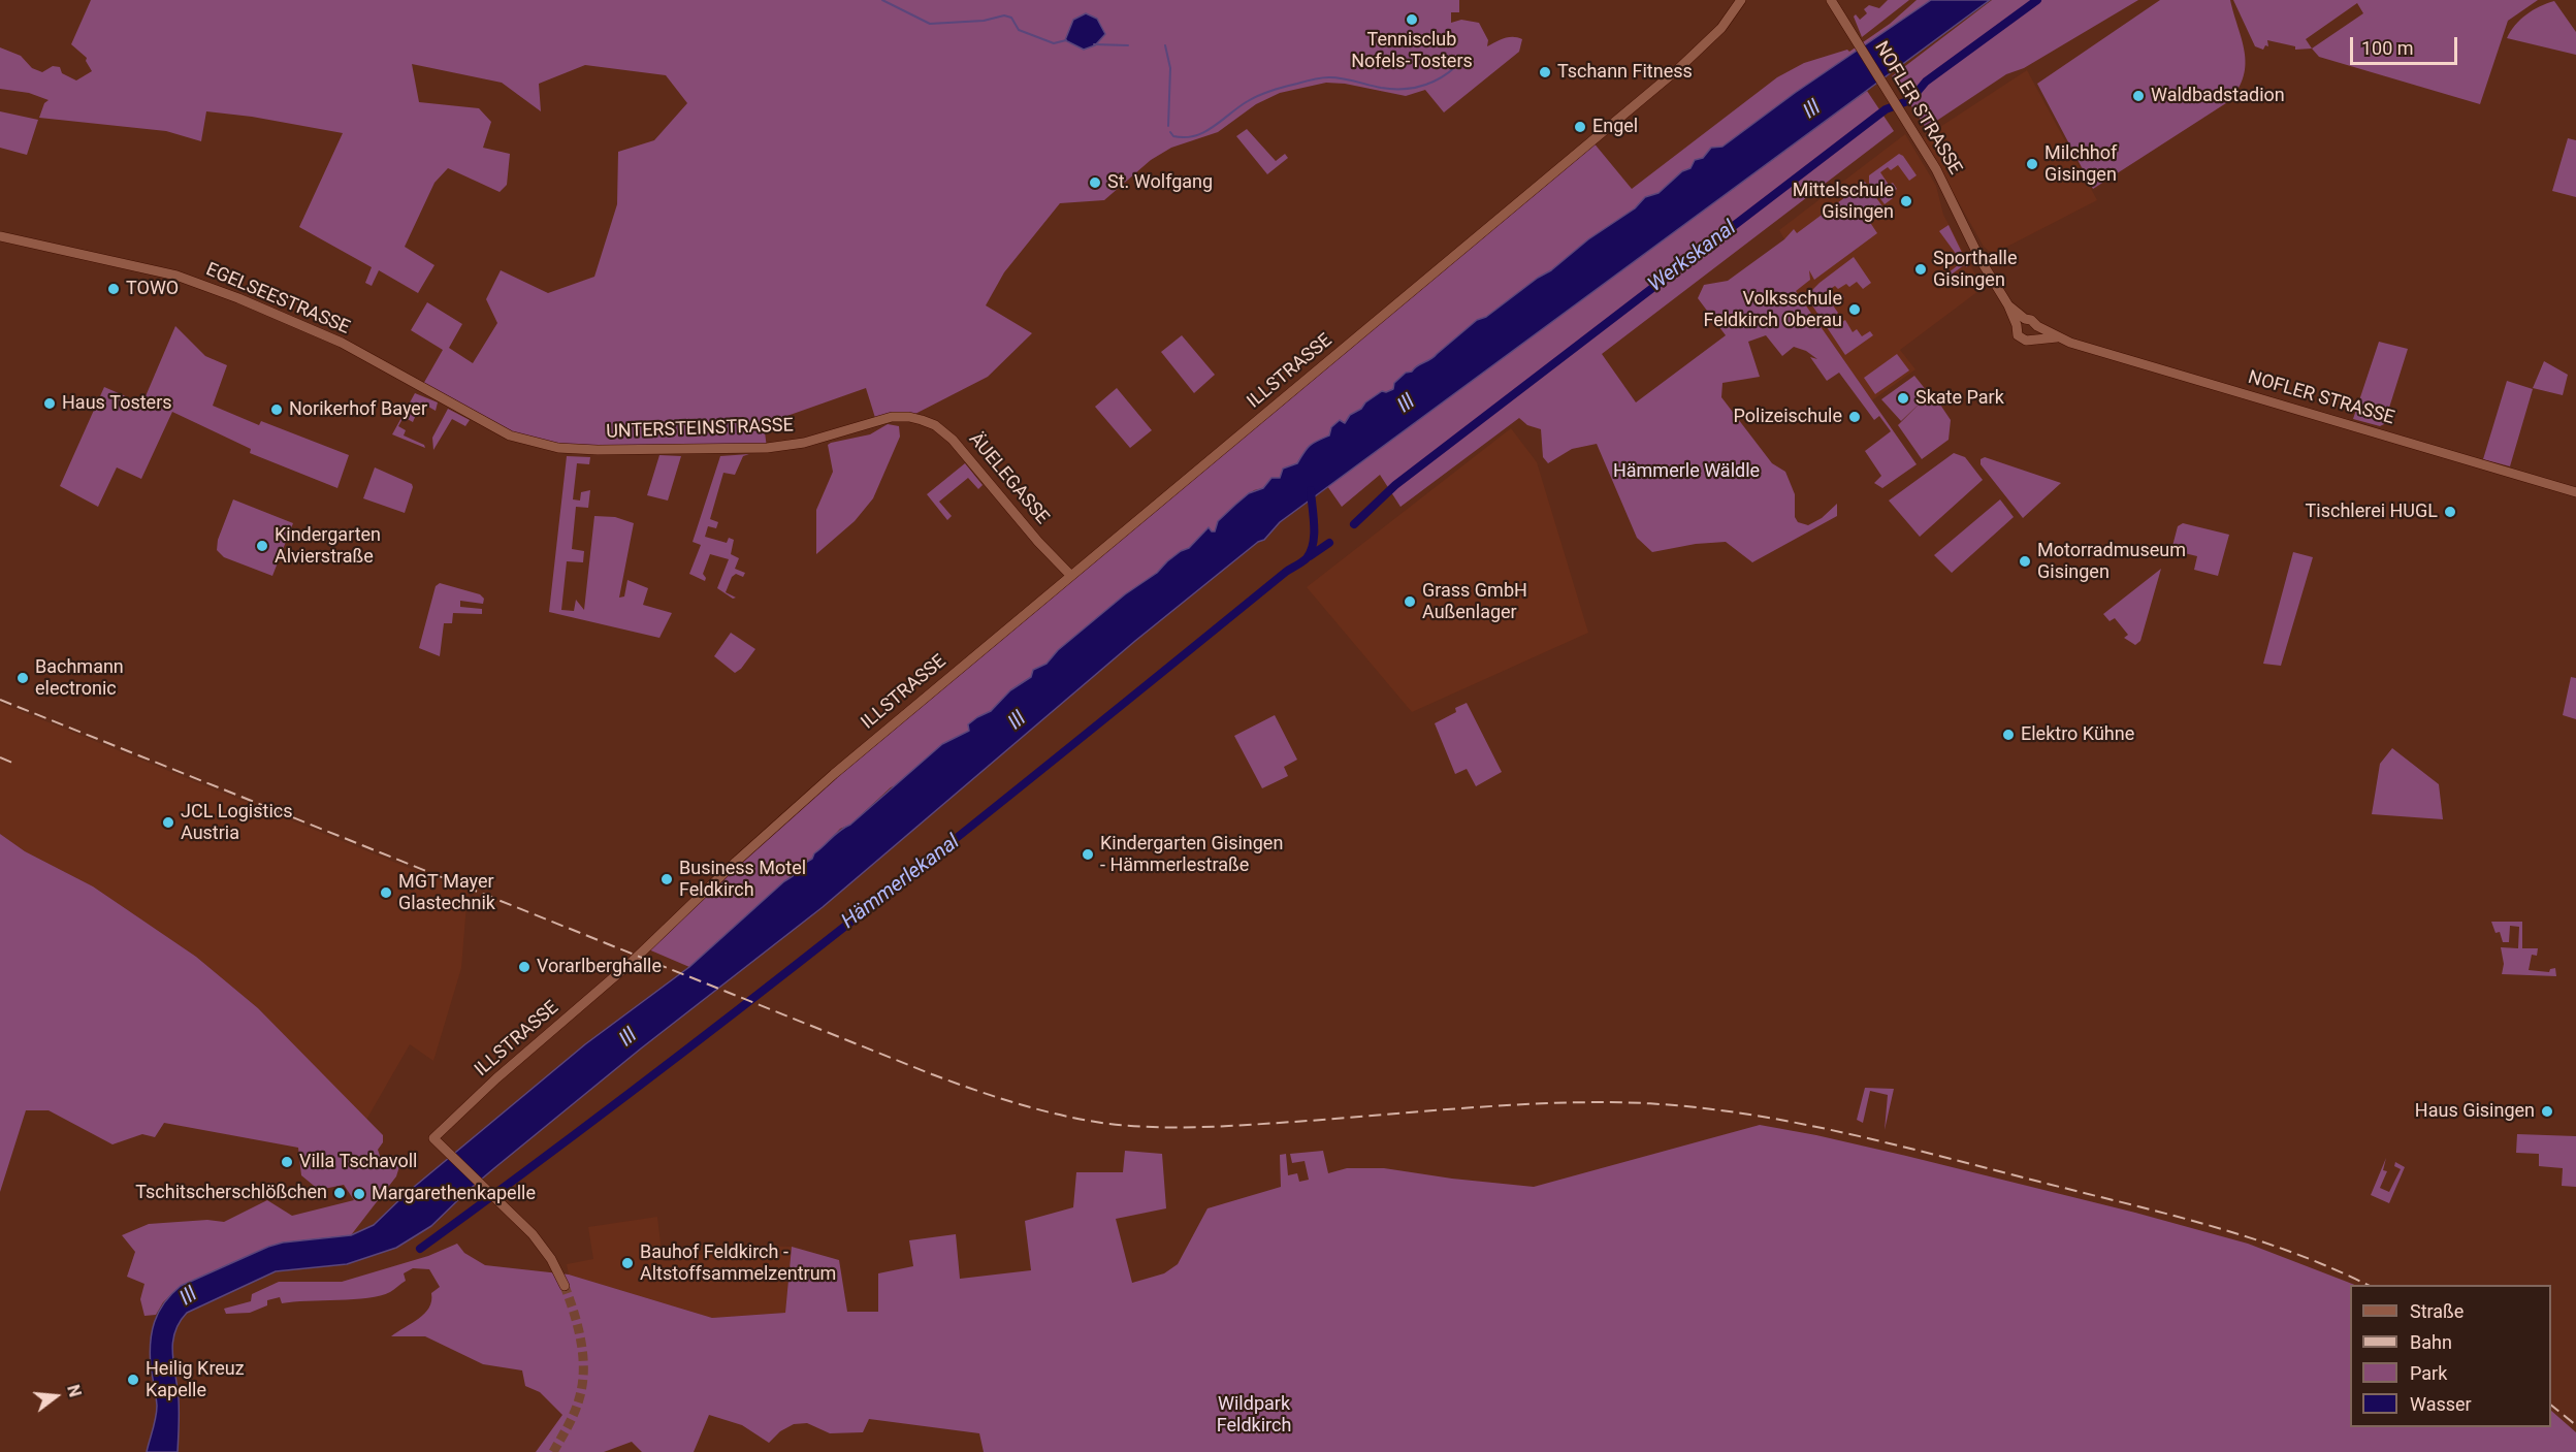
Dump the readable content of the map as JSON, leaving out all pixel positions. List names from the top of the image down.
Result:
{
  "streets": {
    "main road": [
      "NOFLER STRASSE",
      "EGELSEESTRASSE",
      "ILLSTRASSE",
      "UNTERSTEINSTRASSE",
      "ÄUELEGASSE"
    ]
  },
  "crossings": [
    ["EGELSEESTRASSE", "UNTERSTEINSTRASSE"],
    ["ILLSTRASSE", "ÄUELEGASSE"],
    ["UNTERSTEINSTRASSE", "ÄUELEGASSE"]
  ],
  "water": ["Ill", "Werkskanal", "Hämmerlekanal"],
  "parks": ["Hämmerle Wäldle", "Wildpark Feldkirch"],
  "places": [
    "Tennisclub Nofels-Tosters",
    "Tschann Fitness",
    "Waldbadstadion",
    "Engel",
    "Milchhof Gisingen",
    "St. Wolfgang",
    "Mittelschule Gisingen",
    "Sporthalle Gisingen",
    "TOWO",
    "Volksschule Feldkirch Oberau",
    "Skate Park",
    "Haus Tosters",
    "Norikerhof Bayer",
    "Polizeischule",
    "Tischlerei HUGL",
    "Kindergarten Alvierstraße",
    "Motorradmuseum Gisingen",
    "Grass GmbH Außenlager",
    "Bachmann electronic",
    "Elektro Kühne",
    "JCL Logistics Austria",
    "Kindergarten Gisingen - Hämmerlestraße",
    "Business Motel Feldkirch",
    "MGT Mayer Glastechnik",
    "Vorarlberghalle",
    "Haus Gisingen",
    "Villa Tschavoll",
    "Tschitscherschlößchen",
    "Margarethenkapelle",
    "Bauhof Feldkirch - Altstoffsammelzentrum",
    "Heilig Kreuz Kapelle"
  ],
  "legend": [
    "Straße",
    "Bahn",
    "Park",
    "Wasser"
  ],
  "scale_bar": "100 m",
  "north": "right"
}
